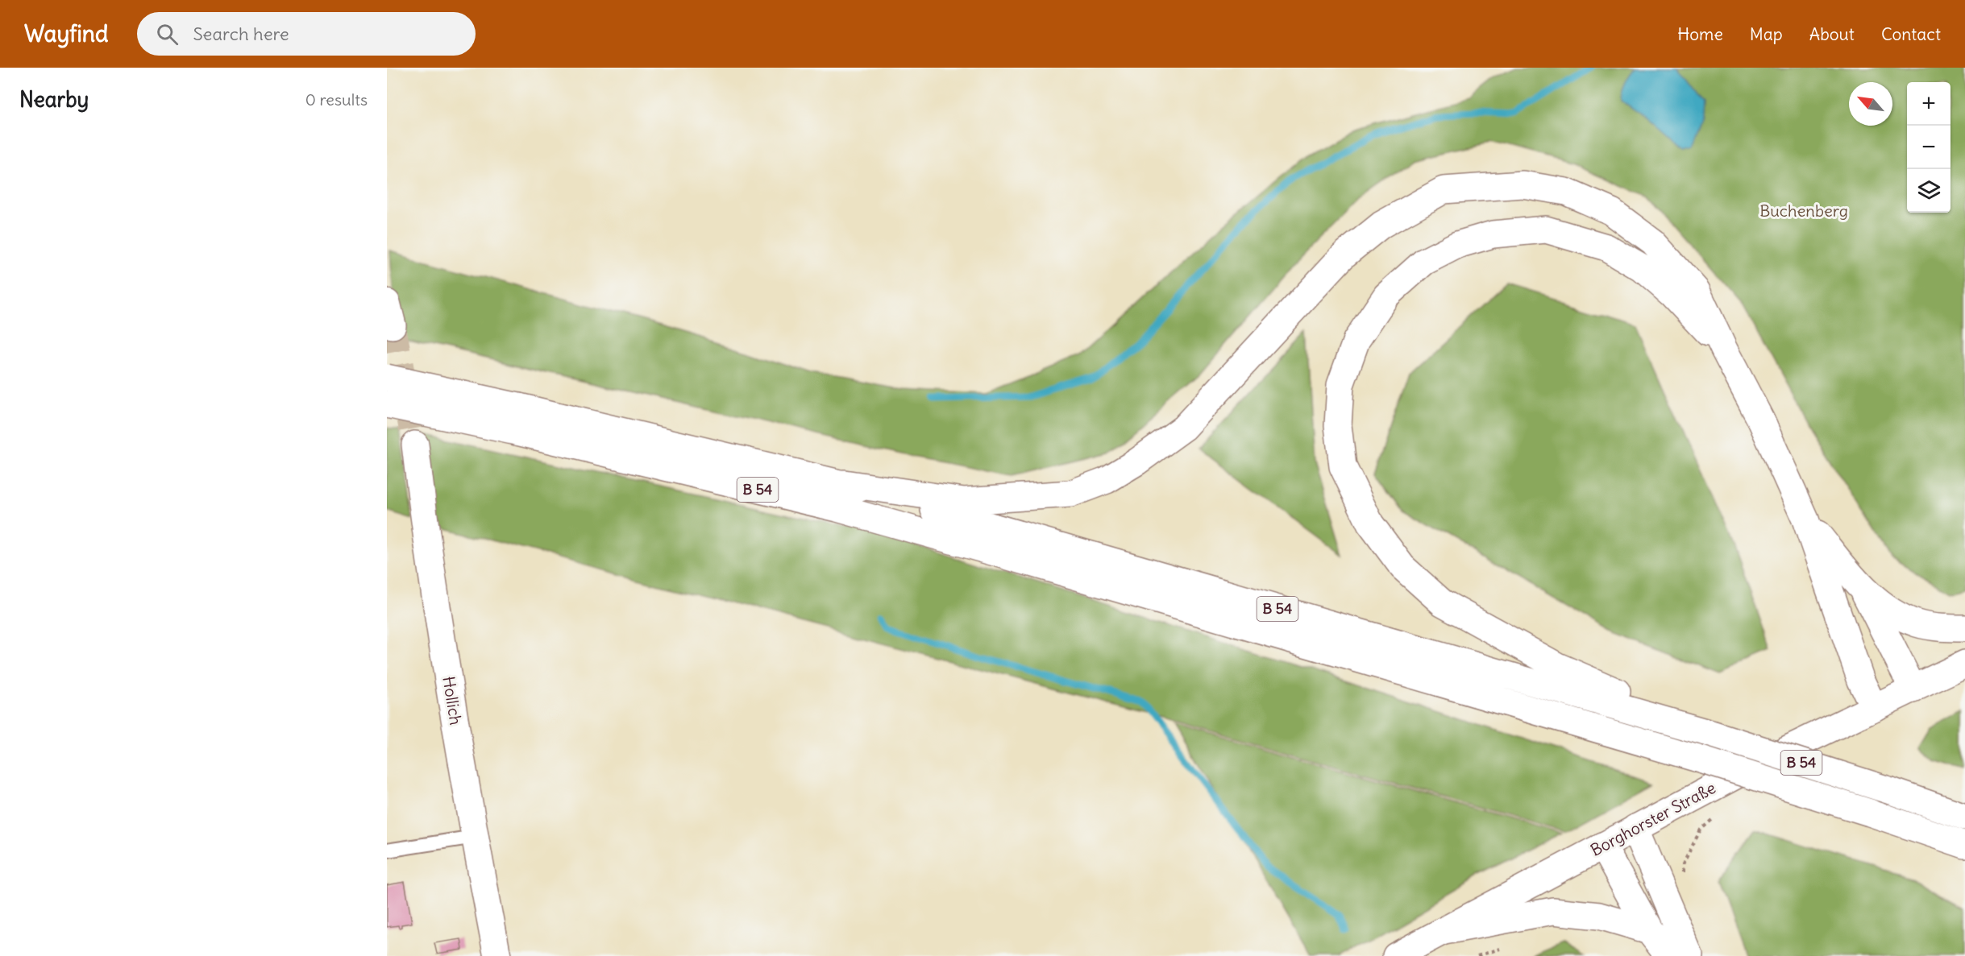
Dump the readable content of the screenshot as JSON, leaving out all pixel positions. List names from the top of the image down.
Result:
{
  "streets": {
    "main road": ["B 54", "Hollich", "Borghorster Straße"]
  },
  "parks": ["Buchenberg"],
  "north": "top left",
  "page": {
    "header": "Wayfind",
    "search": "Search here",
    "nav": [
      "Home",
      "Map",
      "About",
      "Contact"
    ],
    "heading": ["Nearby", "0 results"],
    "map_buttons": ["+", "−"]
  }
}
